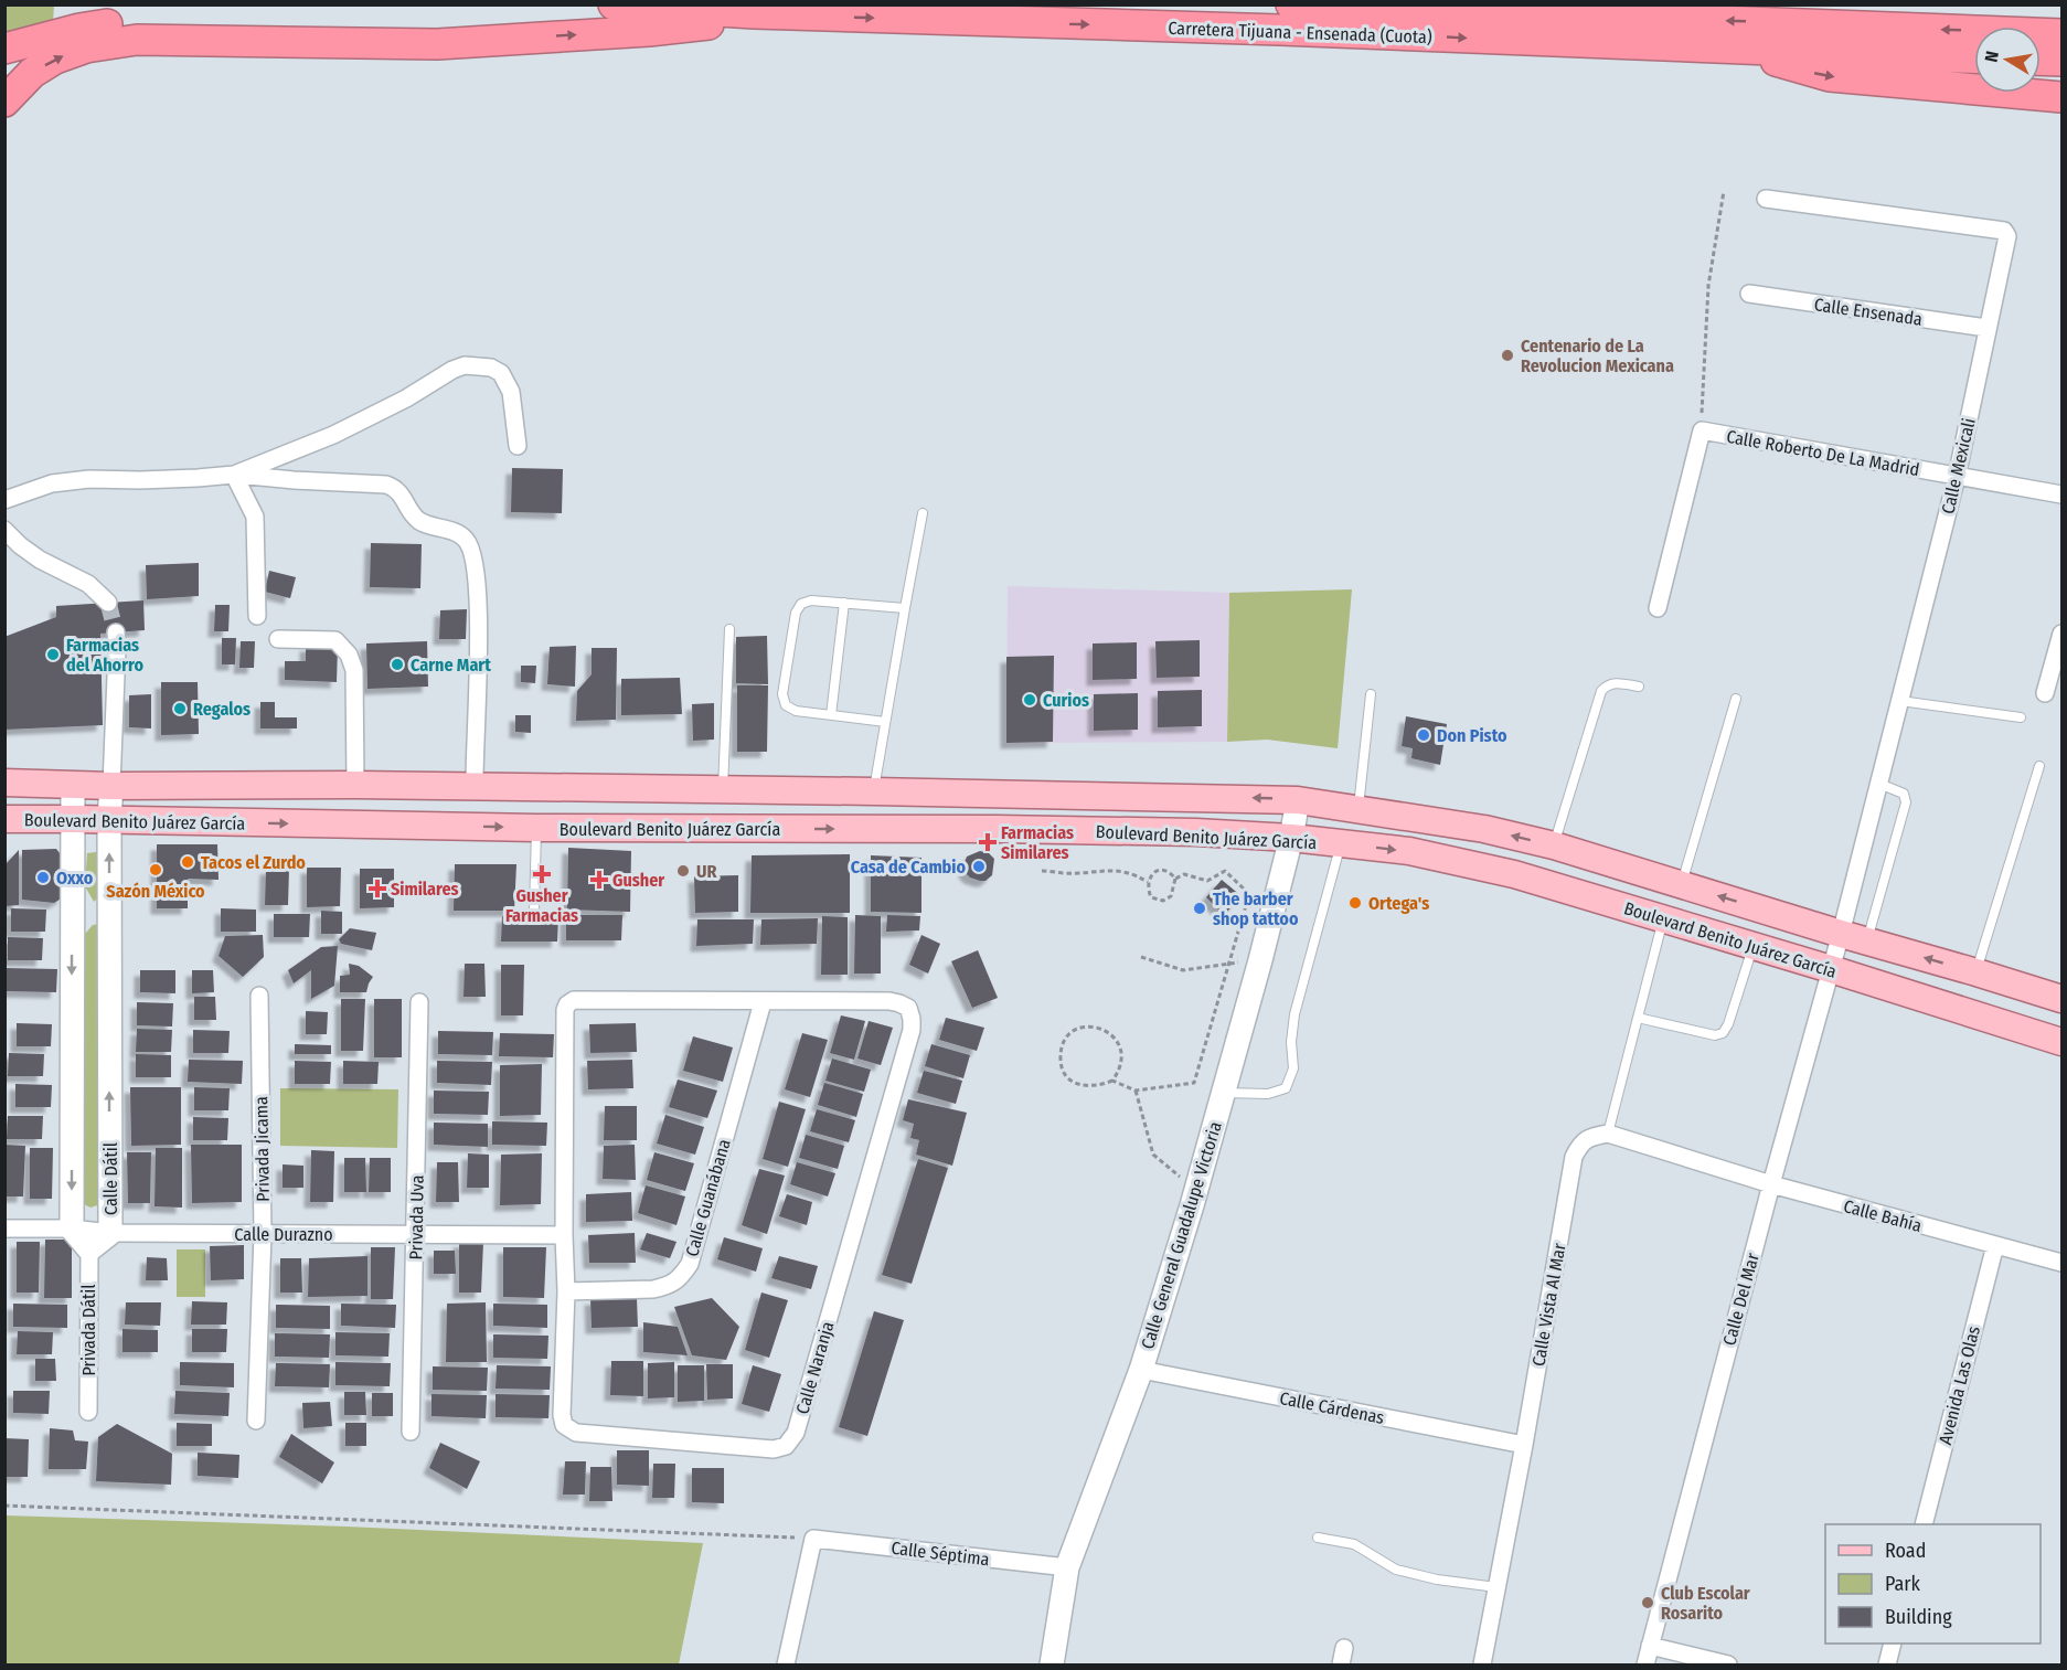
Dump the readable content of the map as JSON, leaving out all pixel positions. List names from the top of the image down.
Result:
{
  "streets": {
    "highway": ["Carretera Tijuana - Ensenada (Cuota)"],
    "main road": ["Boulevard Benito Juárez García"],
    "street": [
      "Calle Ensenada",
      "Calle Roberto De La Madrid",
      "Calle Mexicali",
      "Privada Jicama",
      "Calle Dátil",
      "Calle Guanábana",
      "Calle Bahía",
      "Privada Uva",
      "Calle Durazno",
      "Calle General Guadalupe Victoria",
      "Calle Del Mar",
      "Calle Vista Al Mar",
      "Privada Dátil",
      "Calle Naranja",
      "Avenida Las Olas",
      "Calle Cárdenas",
      "Calle Séptima"
    ]
  },
  "crossings": [
    ["Calle Ensenada", "Calle Mexicali"],
    ["Calle Roberto De La Madrid", "Calle Mexicali"],
    ["Calle Mexicali", "Boulevard Benito Juárez García"],
    ["Calle Mexicali", "Calle Del Mar"],
    ["Boulevard Benito Juárez García", "Calle Dátil"],
    ["Boulevard Benito Juárez García", "Calle General Guadalupe Victoria"],
    ["Boulevard Benito Juárez García", "Calle Del Mar"],
    ["Privada Jicama", "Calle Durazno"],
    ["Calle Dátil", "Calle Durazno"],
    ["Calle Dátil", "Privada Dátil"],
    ["Calle Guanábana", "Calle Naranja"],
    ["Calle Bahía", "Calle Del Mar"],
    ["Calle Bahía", "Avenida Las Olas"],
    ["Privada Uva", "Calle Durazno"],
    ["Calle Durazno", "Calle Naranja"],
    ["Calle General Guadalupe Victoria", "Calle Cárdenas"],
    ["Calle General Guadalupe Victoria", "Calle Séptima"],
    ["Calle Vista Al Mar", "Calle Cárdenas"]
  ],
  "places": {
    "other": [
      "Centenario de La Revolucion Mexicana",
      "Farmacias del Ahorro",
      "Carne Mart",
      "Curios",
      "Regalos",
      "Don Pisto",
      "Tacos el Zurdo",
      "Casa de Cambio",
      "Sazón México",
      "UR",
      "Oxxo",
      "Ortega's",
      "The barber shop tattoo",
      "Club Escolar Rosarito"
    ],
    "health": [
      "Farmacias Similares",
      "Gusher Farmacias",
      "Gusher",
      "Similares"
    ]
  },
  "legend": ["Road", "Park", "Building"],
  "north": "left"
}
